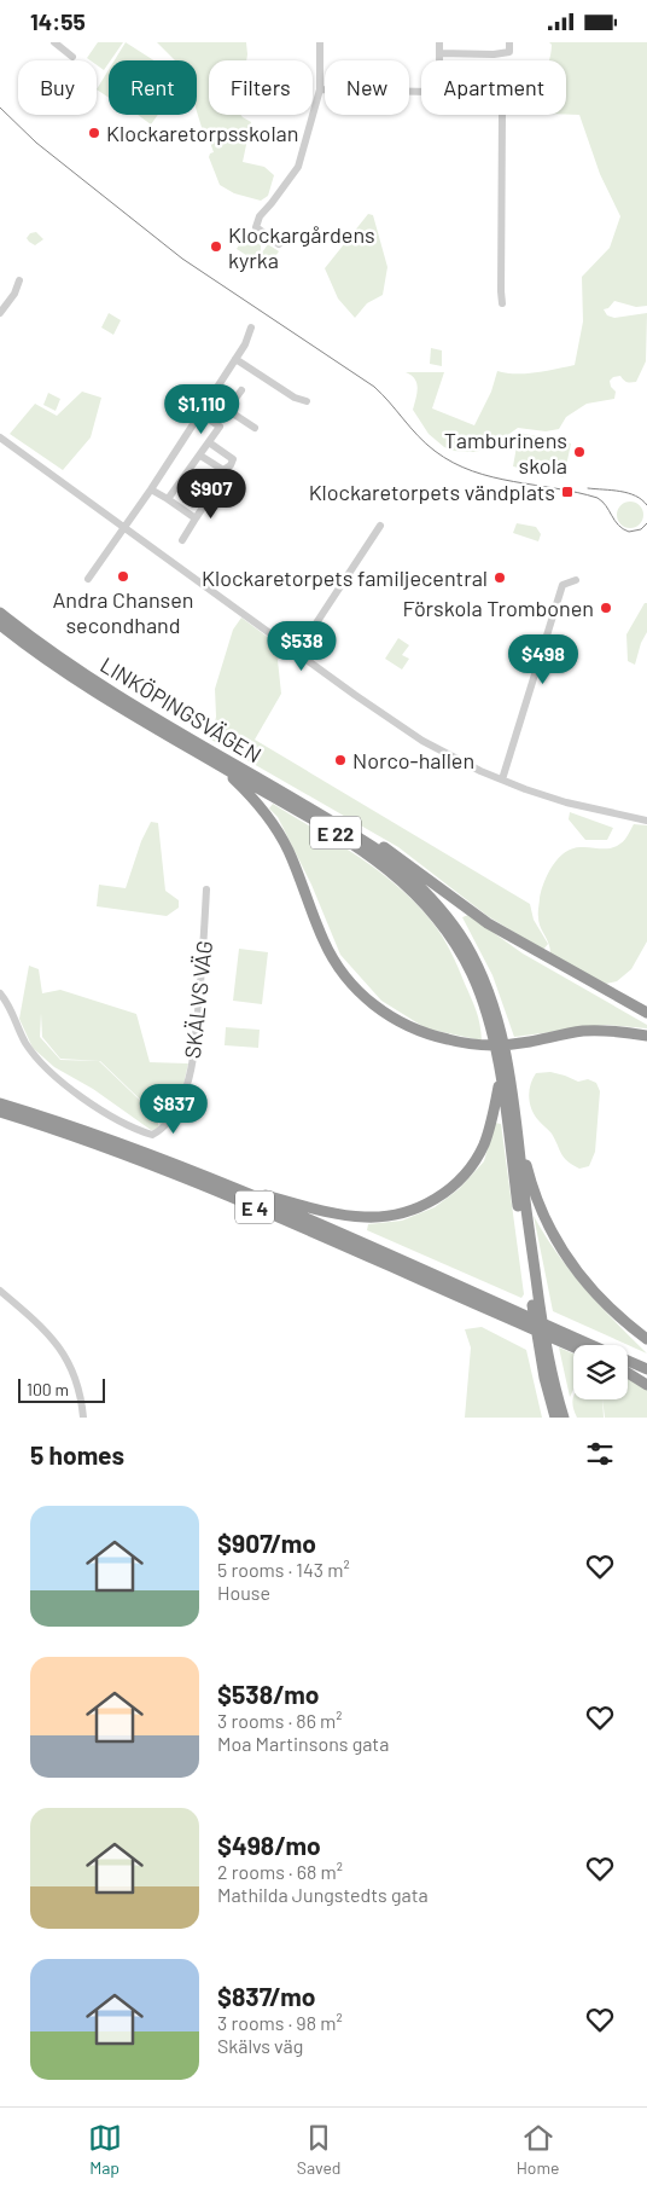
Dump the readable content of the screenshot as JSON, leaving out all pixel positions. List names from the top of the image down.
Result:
{
  "streets": {
    "highway": ["LINKÖPINGSVÄGEN", "E 22", "E 4"],
    "street": ["SKÄLVS VÄG"]
  },
  "crossings": [
    ["LINKÖPINGSVÄGEN", "E 22"]
  ],
  "places": {
    "other": [
      "Klockaretorpsskolan",
      "Klockargårdens kyrka",
      "Tamburinens skola",
      "Andra Chansen secondhand",
      "Klockaretorpets familjecentral",
      "Förskola Trombonen",
      "Norco-hallen"
    ],
    "transit": ["Klockaretorpets vändplats"]
  },
  "scale_bar": "100 m",
  "page": {
    "status": "14:55",
    "chip": [
      "Buy",
      "Rent",
      "Filters",
      "New",
      "Apartment"
    ],
    "price": [
      "$1,110",
      "$907",
      "$538",
      "$498",
      "$837"
    ],
    "scale": "100 m",
    "heading": "5 homes",
    "list": [
      {
        "name": "$907/mo",
        "note": "5 rooms · 143 m² · House"
      },
      {
        "name": "$538/mo",
        "note": "3 rooms · 86 m² · Moa Martinsons gata"
      },
      {
        "name": "$498/mo",
        "note": "2 rooms · 68 m² · Mathilda Jungstedts gata"
      },
      {
        "name": "$837/mo",
        "note": "3 rooms · 98 m² · Skälvs väg"
      }
    ],
    "tabs": ["Map", "Saved", "Home"]
  }
}
